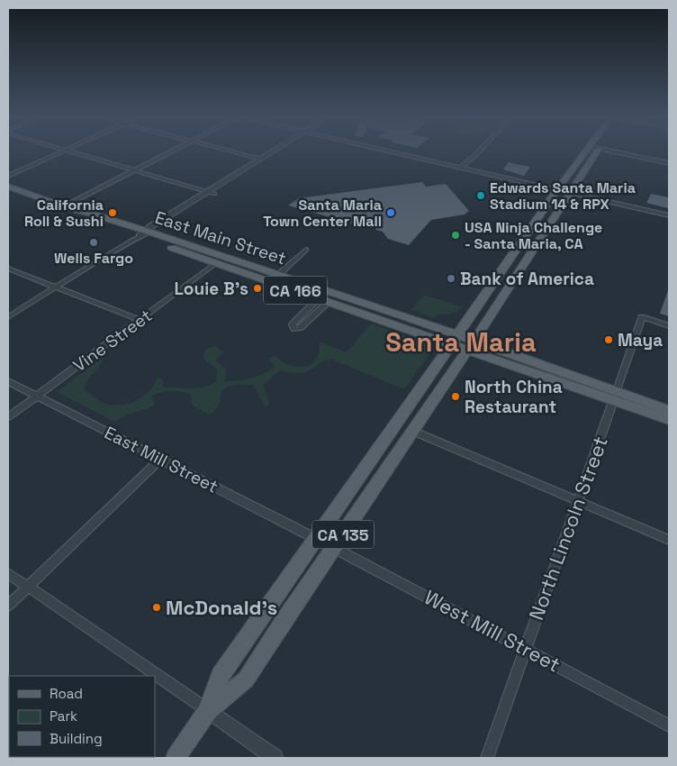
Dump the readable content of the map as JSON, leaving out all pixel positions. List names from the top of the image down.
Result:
{
  "streets": {
    "main road": ["East Main Street", "CA 166", "CA 135"],
    "street": [
      "Vine Street",
      "East Mill Street",
      "North Lincoln Street",
      "West Mill Street"
    ]
  },
  "crossings": [
    ["East Main Street", "CA 166"],
    ["East Main Street", "Vine Street"],
    ["East Main Street", "CA 135"],
    ["CA 166", "North Lincoln Street"],
    ["CA 166", "CA 135"],
    ["Vine Street", "East Mill Street"],
    ["East Mill Street", "CA 135"],
    ["East Mill Street", "West Mill Street"],
    ["North Lincoln Street", "West Mill Street"],
    ["CA 135", "West Mill Street"]
  ],
  "districts": ["Santa Maria"],
  "places": [
    "Edwards Santa Maria Stadium 14 & RPX",
    "California Roll & Sushi",
    "Santa Maria Town Center Mall",
    "USA Ninja Challenge - Santa Maria, CA",
    "Wells Fargo",
    "Bank of America",
    "Louie B's",
    "Maya",
    "North China Restaurant",
    "McDonald's"
  ],
  "legend": ["Road", "Park", "Building"]
}
